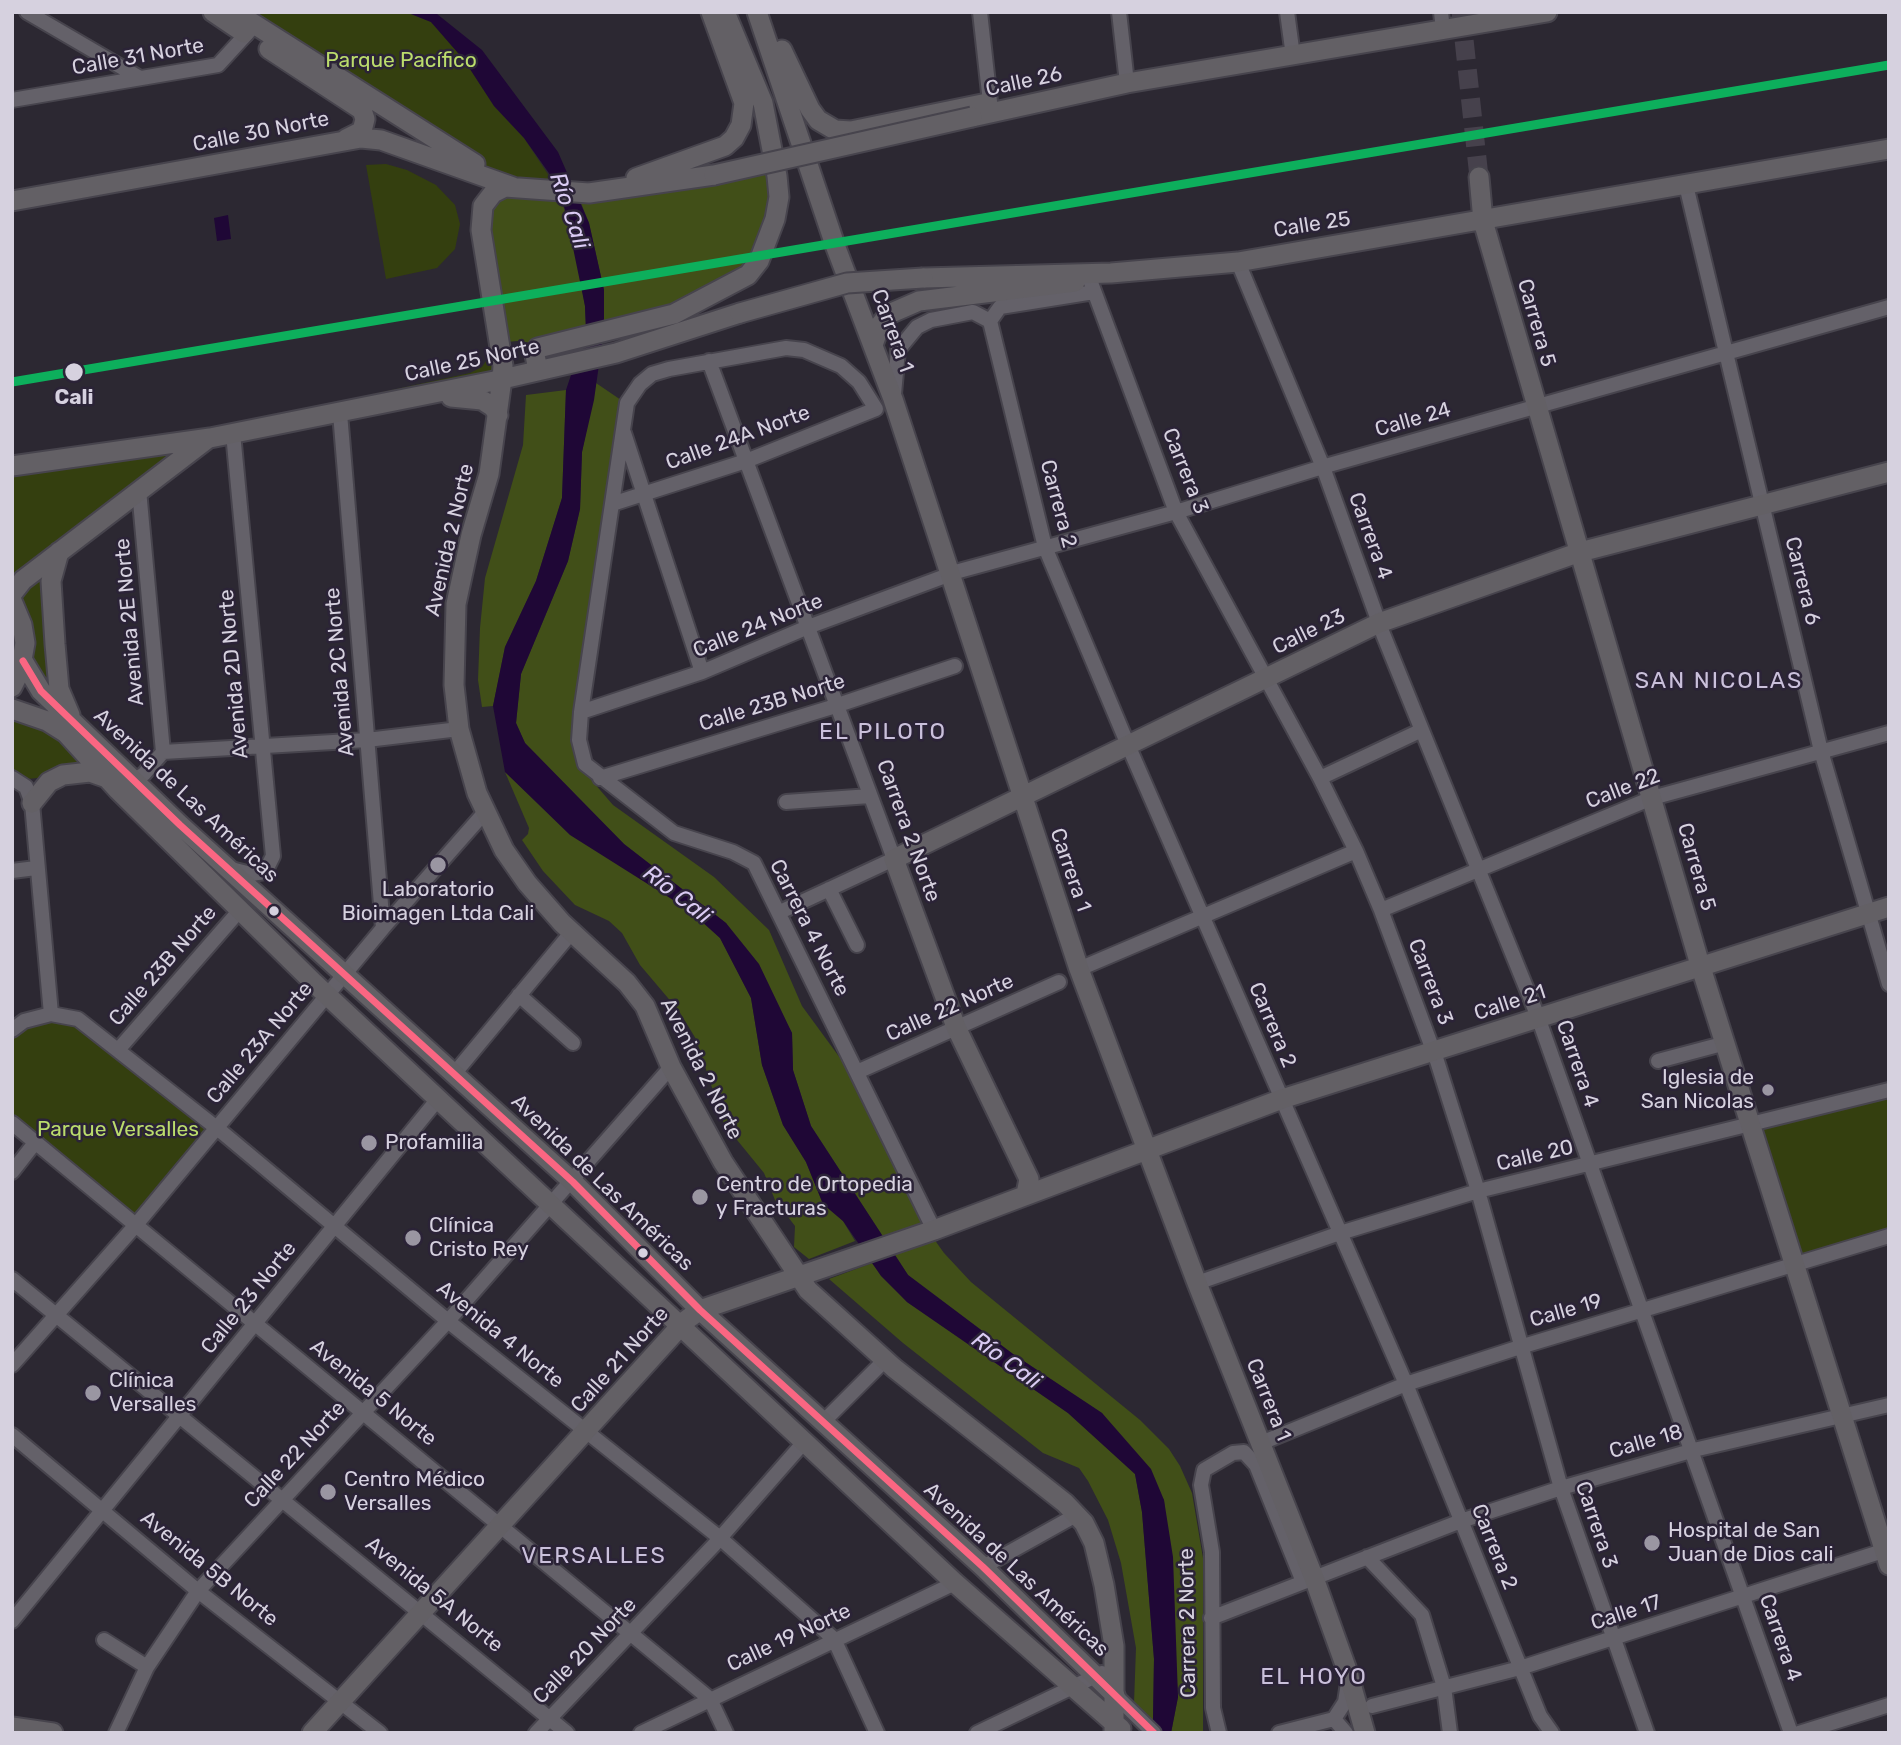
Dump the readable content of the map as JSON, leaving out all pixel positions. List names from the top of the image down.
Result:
{
  "streets": {
    "main road": [
      "Calle 26",
      "Calle 30 Norte",
      "Calle 25",
      "Carrera 5",
      "Carrera 1",
      "Calle 25 Norte",
      "Avenida 2 Norte",
      "Calle 23",
      "Avenida de Las Américas",
      "Carrera 2 Norte",
      "Calle 21",
      "Calle 21 Norte"
    ],
    "street": [
      "Calle 31 Norte",
      "Calle 24",
      "Calle 24A Norte",
      "Carrera 3",
      "Carrera 2",
      "Carrera 4",
      "Carrera 6",
      "Avenida 2E Norte",
      "Calle 24 Norte",
      "Avenida 2C Norte",
      "Avenida 2D Norte",
      "Calle 23B Norte",
      "Calle 22",
      "Carrera 4 Norte",
      "Calle 22 Norte",
      "Calle 23A Norte",
      "Calle 20",
      "Calle 23 Norte",
      "Calle 19",
      "Avenida 4 Norte",
      "Avenida 5 Norte",
      "Calle 18",
      "Avenida 5B Norte",
      "Avenida 5A Norte",
      "Calle 17",
      "Calle 19 Norte",
      "Calle 20 Norte"
    ]
  },
  "crossings": [
    ["Calle 26", "Calle 30 Norte"],
    ["Calle 26", "Avenida 2 Norte"],
    ["Calle 30 Norte", "Avenida 2 Norte"],
    ["Calle 25", "Carrera 5"],
    ["Calle 25", "Calle 25 Norte"],
    ["Calle 25", "Carrera 4"],
    ["Calle 25", "Carrera 6"],
    ["Carrera 5", "Calle 24"],
    ["Carrera 5", "Calle 23"],
    ["Carrera 5", "Calle 22"],
    ["Carrera 5", "Calle 21"],
    ["Carrera 5", "Calle 20"],
    ["Carrera 5", "Calle 19"],
    ["Carrera 5", "Calle 18"],
    ["Carrera 5", "Calle 17"],
    ["Carrera 1", "Calle 24"],
    ["Carrera 1", "Calle 24A Norte"],
    ["Carrera 1", "Calle 24 Norte"],
    ["Carrera 1", "Calle 23"],
    ["Carrera 1", "Carrera 2 Norte"],
    ["Carrera 1", "Calle 21"],
    ["Carrera 1", "Calle 20"],
    ["Carrera 1", "Calle 19"],
    ["Carrera 1", "Calle 21 Norte"],
    ["Carrera 1", "Calle 18"],
    ["Carrera 1", "Calle 17"],
    ["Calle 25 Norte", "Avenida 2 Norte"],
    ["Calle 25 Norte", "Avenida 2E Norte"],
    ["Calle 25 Norte", "Avenida 2C Norte"],
    ["Calle 25 Norte", "Avenida 2D Norte"],
    ["Calle 24", "Carrera 3"],
    ["Calle 24", "Carrera 2"],
    ["Calle 24", "Carrera 4"],
    ["Calle 24", "Carrera 6"],
    ["Calle 24", "Calle 24 Norte"],
    ["Calle 24A Norte", "Carrera 2 Norte"],
    ["Calle 24A Norte", "Carrera 4 Norte"],
    ["Carrera 3", "Calle 23"],
    ["Carrera 3", "Calle 22"],
    ["Carrera 3", "Calle 21"],
    ["Carrera 3", "Calle 20"],
    ["Carrera 3", "Calle 19"],
    ["Carrera 3", "Calle 18"],
    ["Carrera 3", "Calle 17"],
    ["Carrera 2", "Calle 23"],
    ["Carrera 2", "Calle 21"],
    ["Carrera 2", "Calle 20"],
    ["Carrera 2", "Calle 19"],
    ["Carrera 2", "Calle 18"],
    ["Carrera 2", "Calle 17"],
    ["Carrera 4", "Calle 23"],
    ["Carrera 4", "Calle 22"],
    ["Carrera 4", "Calle 21"],
    ["Carrera 4", "Calle 20"],
    ["Carrera 4", "Calle 19"],
    ["Carrera 4", "Calle 18"],
    ["Carrera 4", "Calle 17"],
    ["Avenida 2 Norte", "Avenida de Las Américas"],
    ["Avenida 2 Norte", "Calle 22 Norte"],
    ["Avenida 2 Norte", "Calle 23A Norte"],
    ["Avenida 2 Norte", "Calle 21 Norte"],
    ["Carrera 6", "Calle 23"],
    ["Carrera 6", "Calle 22"],
    ["Carrera 6", "Calle 21"],
    ["Calle 24 Norte", "Carrera 2 Norte"],
    ["Calle 24 Norte", "Carrera 4 Norte"],
    ["Calle 23", "Carrera 2 Norte"],
    ["Calle 23", "Carrera 4 Norte"],
    ["Avenida 2C Norte", "Calle 23A Norte"],
    ["Avenida 2D Norte", "Avenida de Las Américas"],
    ["Calle 23B Norte", "Avenida de Las Américas"],
    ["Calle 23B Norte", "Carrera 2 Norte"],
    ["Calle 23B Norte", "Carrera 4 Norte"],
    ["Calle 23B Norte", "Avenida 4 Norte"],
    ["Avenida de Las Américas", "Calle 22 Norte"],
    ["Avenida de Las Américas", "Calle 23A Norte"],
    ["Avenida de Las Américas", "Calle 23 Norte"],
    ["Avenida de Las Américas", "Calle 21 Norte"],
    ["Avenida de Las Américas", "Calle 19 Norte"],
    ["Avenida de Las Américas", "Calle 20 Norte"],
    ["Carrera 2 Norte", "Calle 22 Norte"],
    ["Carrera 2 Norte", "Calle 21 Norte"],
    ["Carrera 2 Norte", "Calle 18"],
    ["Carrera 4 Norte", "Calle 22 Norte"],
    ["Carrera 4 Norte", "Calle 21 Norte"],
    ["Calle 21", "Calle 21 Norte"],
    ["Calle 22 Norte", "Avenida 4 Norte"],
    ["Calle 22 Norte", "Avenida 5 Norte"],
    ["Calle 22 Norte", "Avenida 5B Norte"],
    ["Calle 22 Norte", "Avenida 5A Norte"],
    ["Calle 23A Norte", "Avenida 4 Norte"],
    ["Calle 23A Norte", "Avenida 5 Norte"],
    ["Calle 23A Norte", "Avenida 5A Norte"],
    ["Calle 23 Norte", "Avenida 4 Norte"],
    ["Calle 23 Norte", "Avenida 5 Norte"],
    ["Calle 23 Norte", "Avenida 5B Norte"],
    ["Calle 23 Norte", "Avenida 5A Norte"],
    ["Avenida 4 Norte", "Calle 21 Norte"],
    ["Avenida 4 Norte", "Calle 19 Norte"],
    ["Avenida 4 Norte", "Calle 20 Norte"],
    ["Calle 21 Norte", "Avenida 5 Norte"],
    ["Calle 21 Norte", "Avenida 5B Norte"],
    ["Calle 21 Norte", "Avenida 5A Norte"],
    ["Avenida 5 Norte", "Calle 19 Norte"],
    ["Avenida 5 Norte", "Calle 20 Norte"],
    ["Avenida 5A Norte", "Calle 20 Norte"]
  ],
  "districts": [
    "SAN NICOLAS",
    "EL PILOTO",
    "VERSALLES",
    "EL HOYO"
  ],
  "water": ["Río Cali"],
  "parks": ["Parque Pacífico", "Parque Versalles"],
  "places": [
    "Cali",
    "Laboratorio Bioimagen Ltda Cali",
    "Iglesia de San Nicolas",
    "Profamilia",
    "Centro de Ortopedia y Fracturas",
    "Clínica Cristo Rey",
    "Clínica Versalles",
    "Centro Médico Versalles",
    "Hospital de San Juan de Dios cali"
  ]
}
